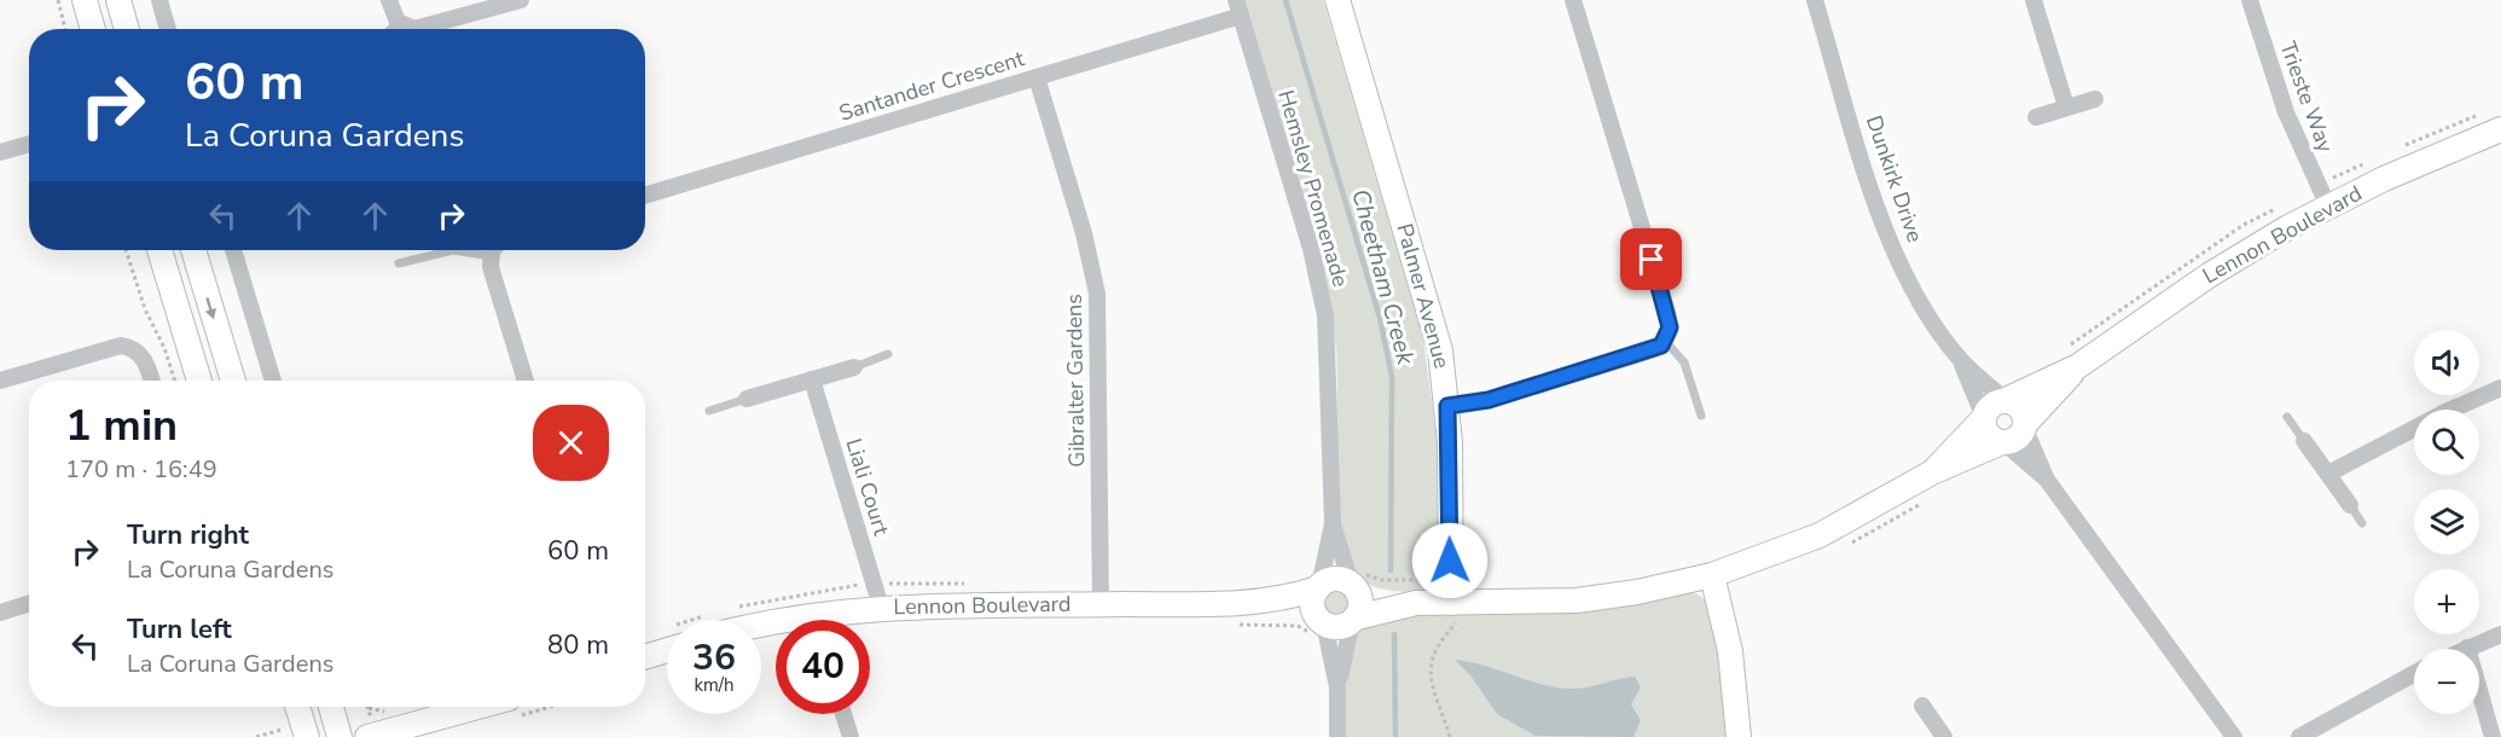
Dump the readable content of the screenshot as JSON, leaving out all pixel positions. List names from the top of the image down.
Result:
{
  "streets": {
    "street": [
      "Santander Crescent",
      "Trieste Way",
      "Dunkirk Drive",
      "Hemsley Promenade",
      "Lennon Boulevard",
      "Palmer Avenue",
      "Gibralter Gardens",
      "Liali Court"
    ]
  },
  "crossings": [
    ["Santander Crescent", "Hemsley Promenade"],
    ["Santander Crescent", "Gibralter Gardens"],
    ["Trieste Way", "Lennon Boulevard"],
    ["Dunkirk Drive", "Lennon Boulevard"],
    ["Hemsley Promenade", "Lennon Boulevard"],
    ["Lennon Boulevard", "Gibralter Gardens"],
    ["Lennon Boulevard", "Liali Court"]
  ],
  "water": ["Cheetham Creek"],
  "page": {
    "turn": ["60 m", "La Coruna Gardens"],
    "map_buttons": ["+", "−"],
    "heading": ["1 min", "170 m · 16:49"],
    "list": [
      {
        "name": "Turn right",
        "note": "La Coruna Gardens",
        "value": "60 m"
      },
      {
        "name": "Turn left",
        "note": "La Coruna Gardens",
        "value": "80 m"
      }
    ],
    "speed": "36 km/h",
    "limit": "40"
  }
}
